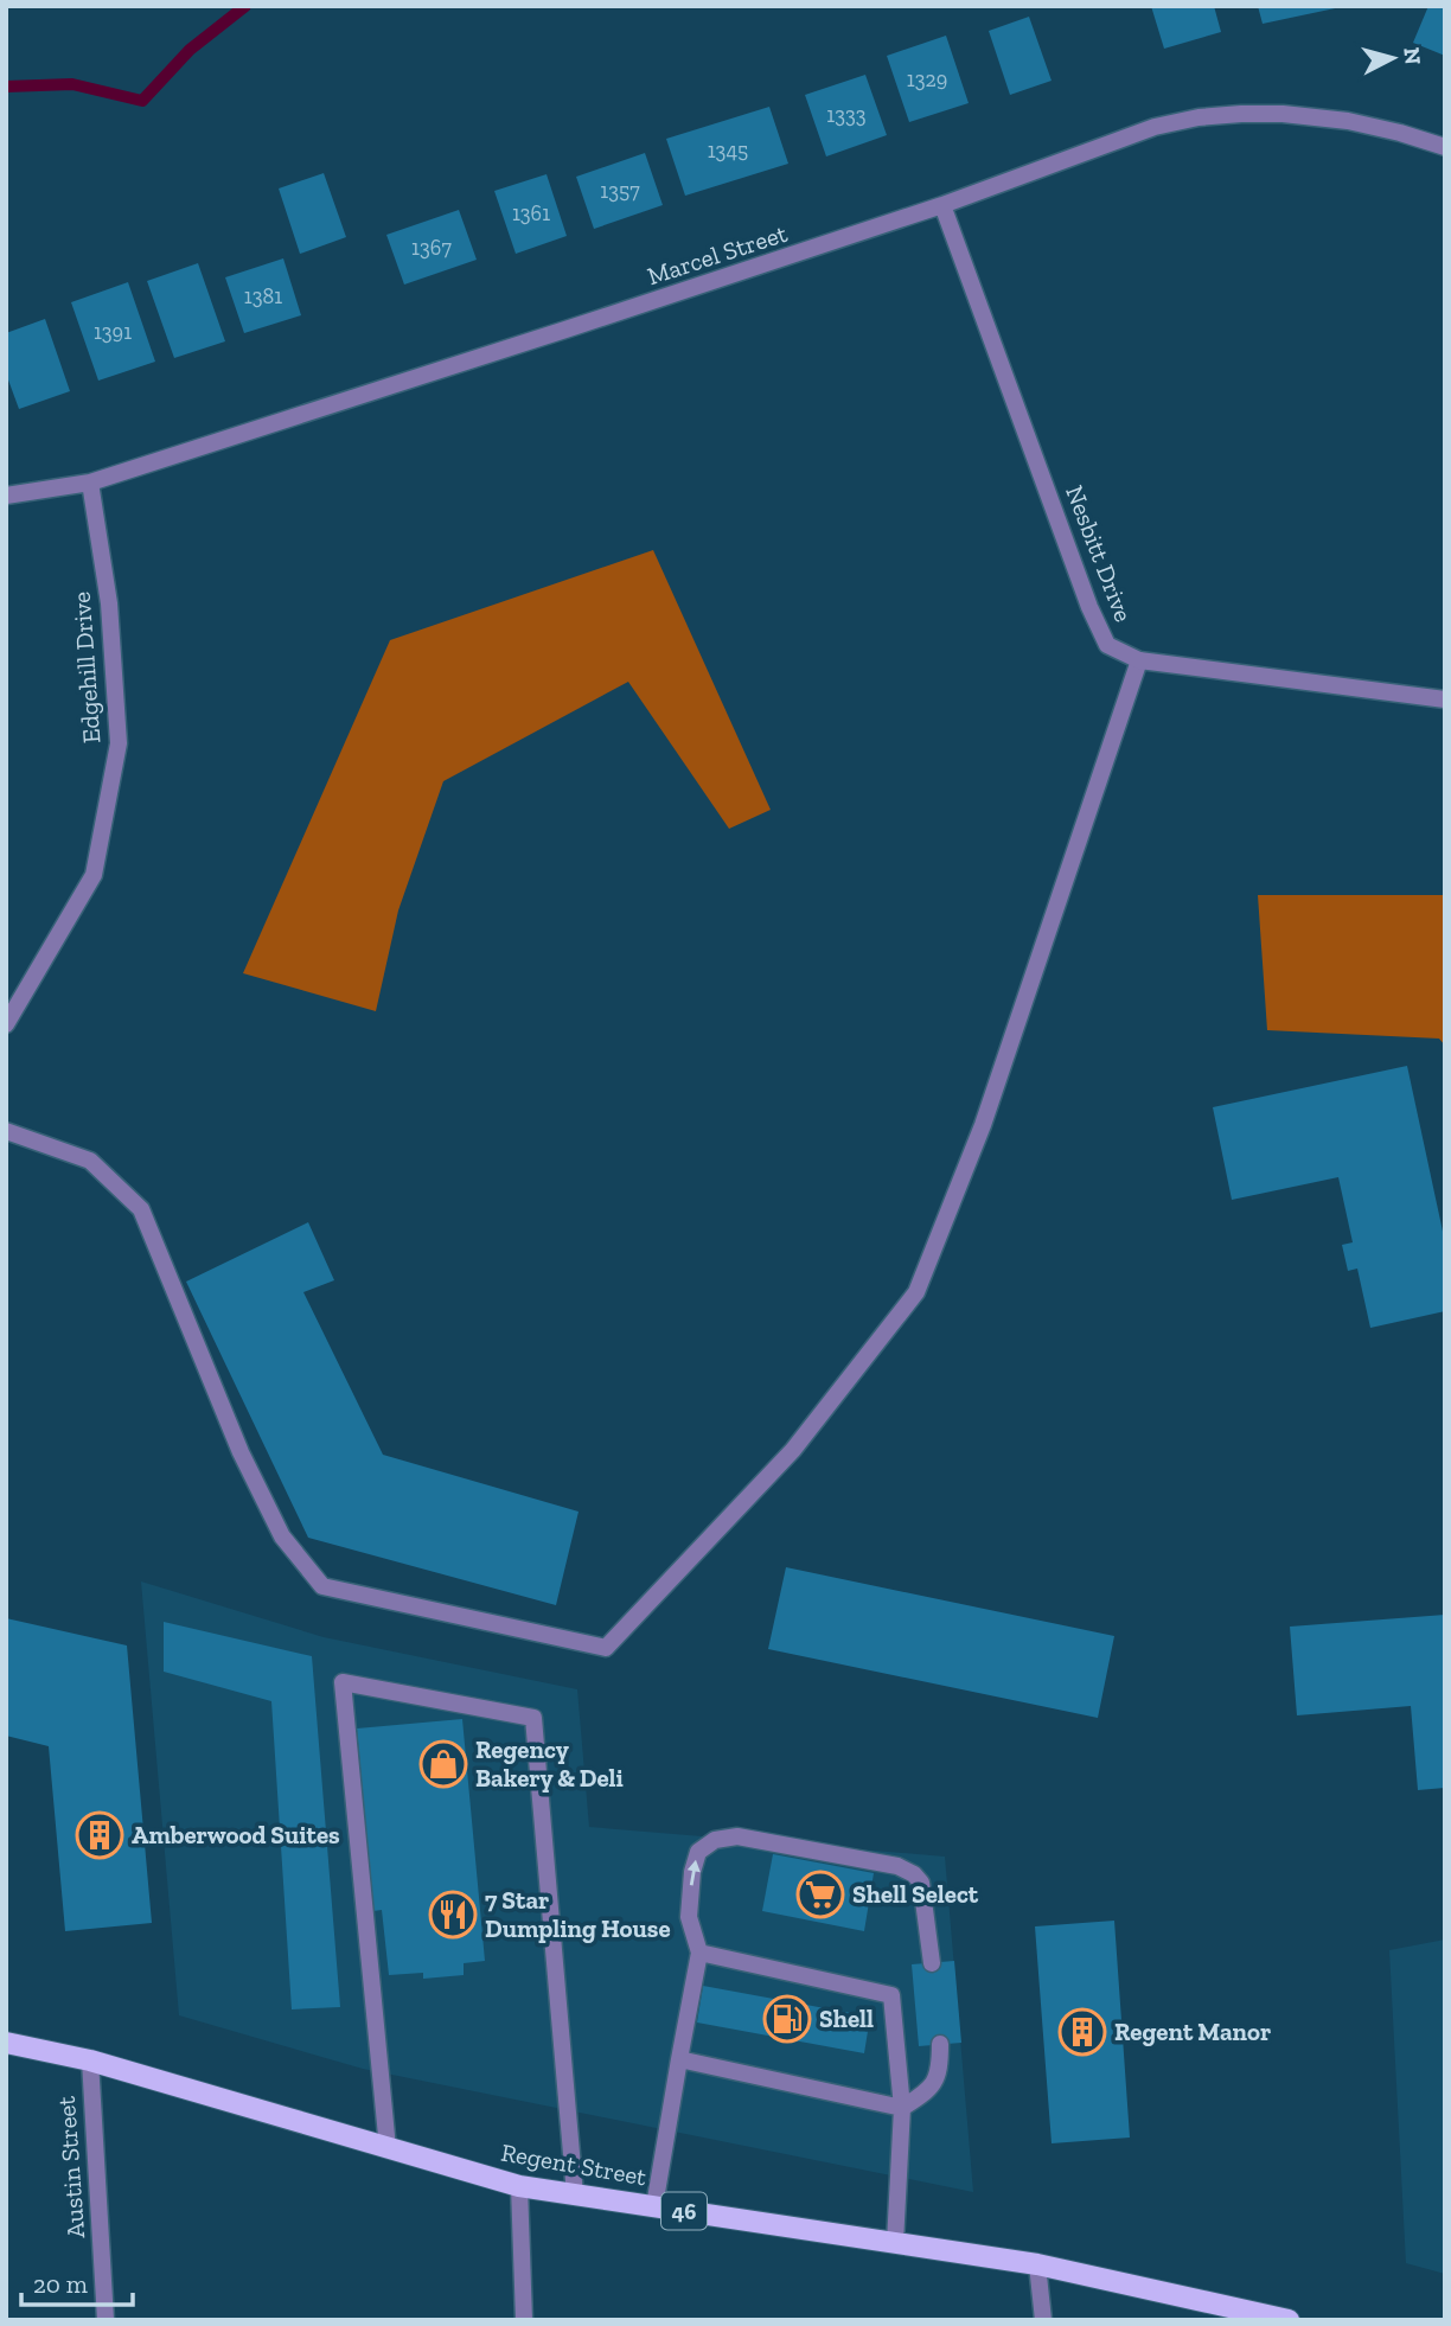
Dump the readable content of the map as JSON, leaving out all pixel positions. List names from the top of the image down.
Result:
{
  "streets": {
    "main road": ["Regent Street", "46"],
    "street": [
      "Marcel Street",
      "Nesbitt Drive",
      "Edgehill Drive",
      "Austin Street"
    ]
  },
  "crossings": [
    ["Marcel Street", "Nesbitt Drive"],
    ["Marcel Street", "Edgehill Drive"],
    ["Regent Street", "Austin Street"]
  ],
  "places": {
    "shop": ["Regency Bakery & Deli"],
    "building": ["Amberwood Suites", "Regent Manor"],
    "supermarket": ["Shell Select"],
    "restaurant": ["7 Star Dumpling House"],
    "fuel station": ["Shell"]
  },
  "house_numbers": [
    "1329",
    "1333",
    "1345",
    "1357",
    "1361",
    "1367",
    "1381",
    "1391"
  ],
  "scale_bar": "20 m",
  "north": "right"
}
